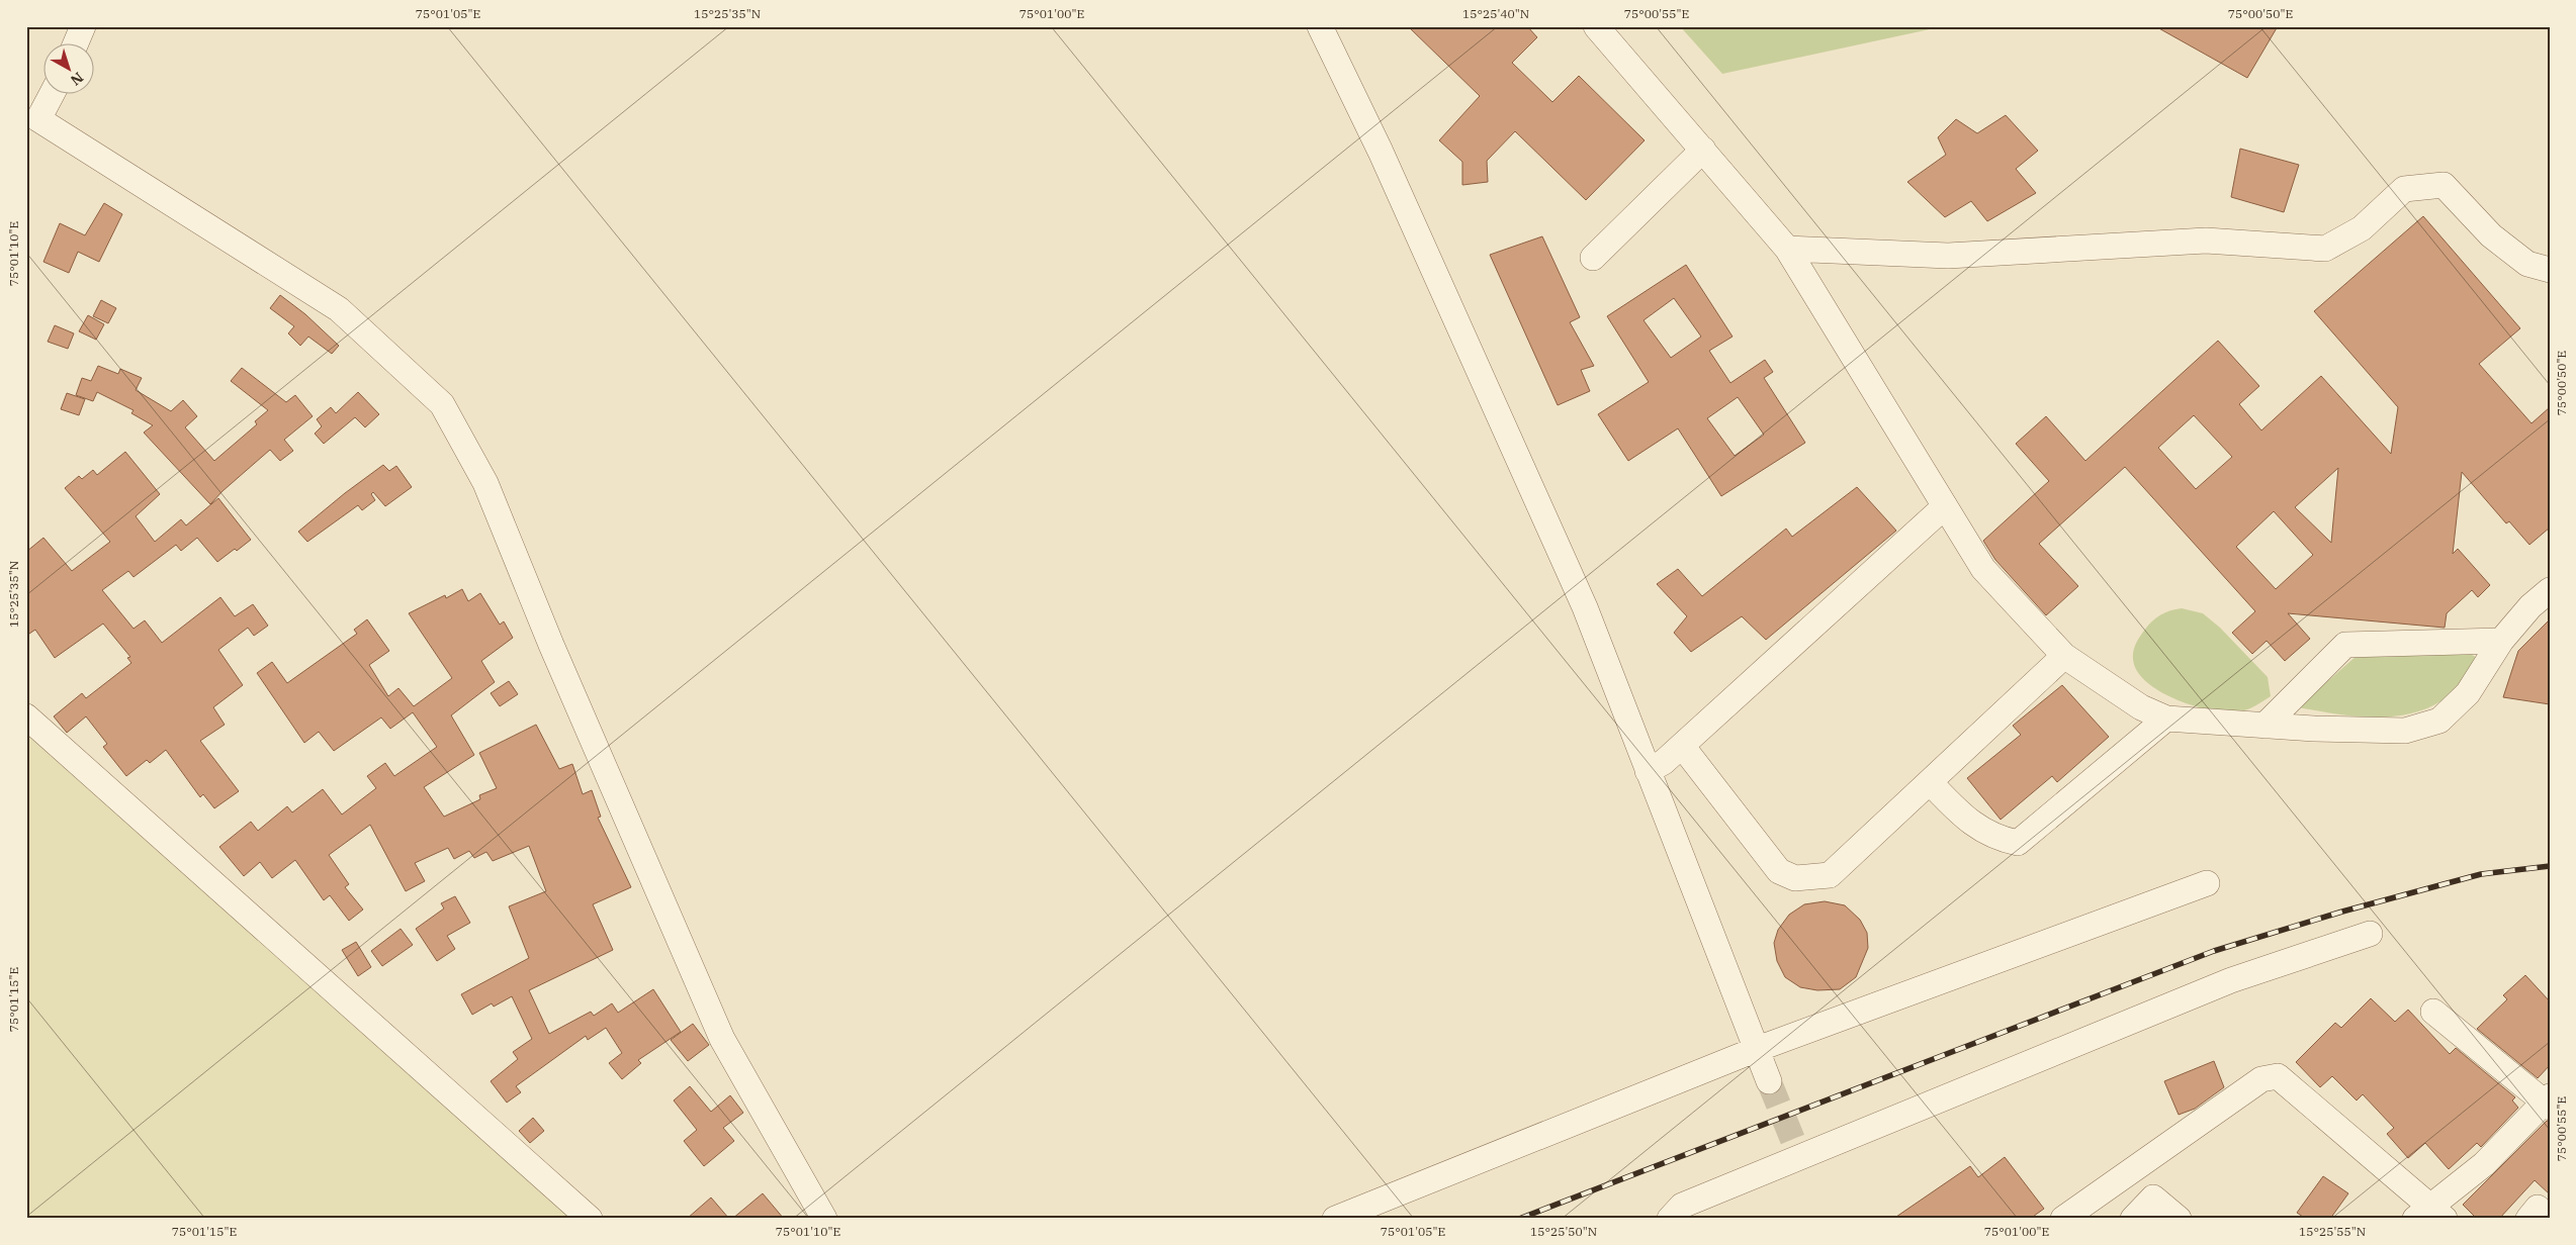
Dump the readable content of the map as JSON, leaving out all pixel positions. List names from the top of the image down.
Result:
{
  "north": "bottom right",
  "coordinates": [
    "75°01'05\"E",
    "15°25'35\"N",
    "75°01'00\"E",
    "15°25'40\"N",
    "75°00'55\"E",
    "75°00'50\"E",
    "75°01'10\"E",
    "75°01'15\"E",
    "15°25'50\"N",
    "15°25'55\"N"
  ]
}
